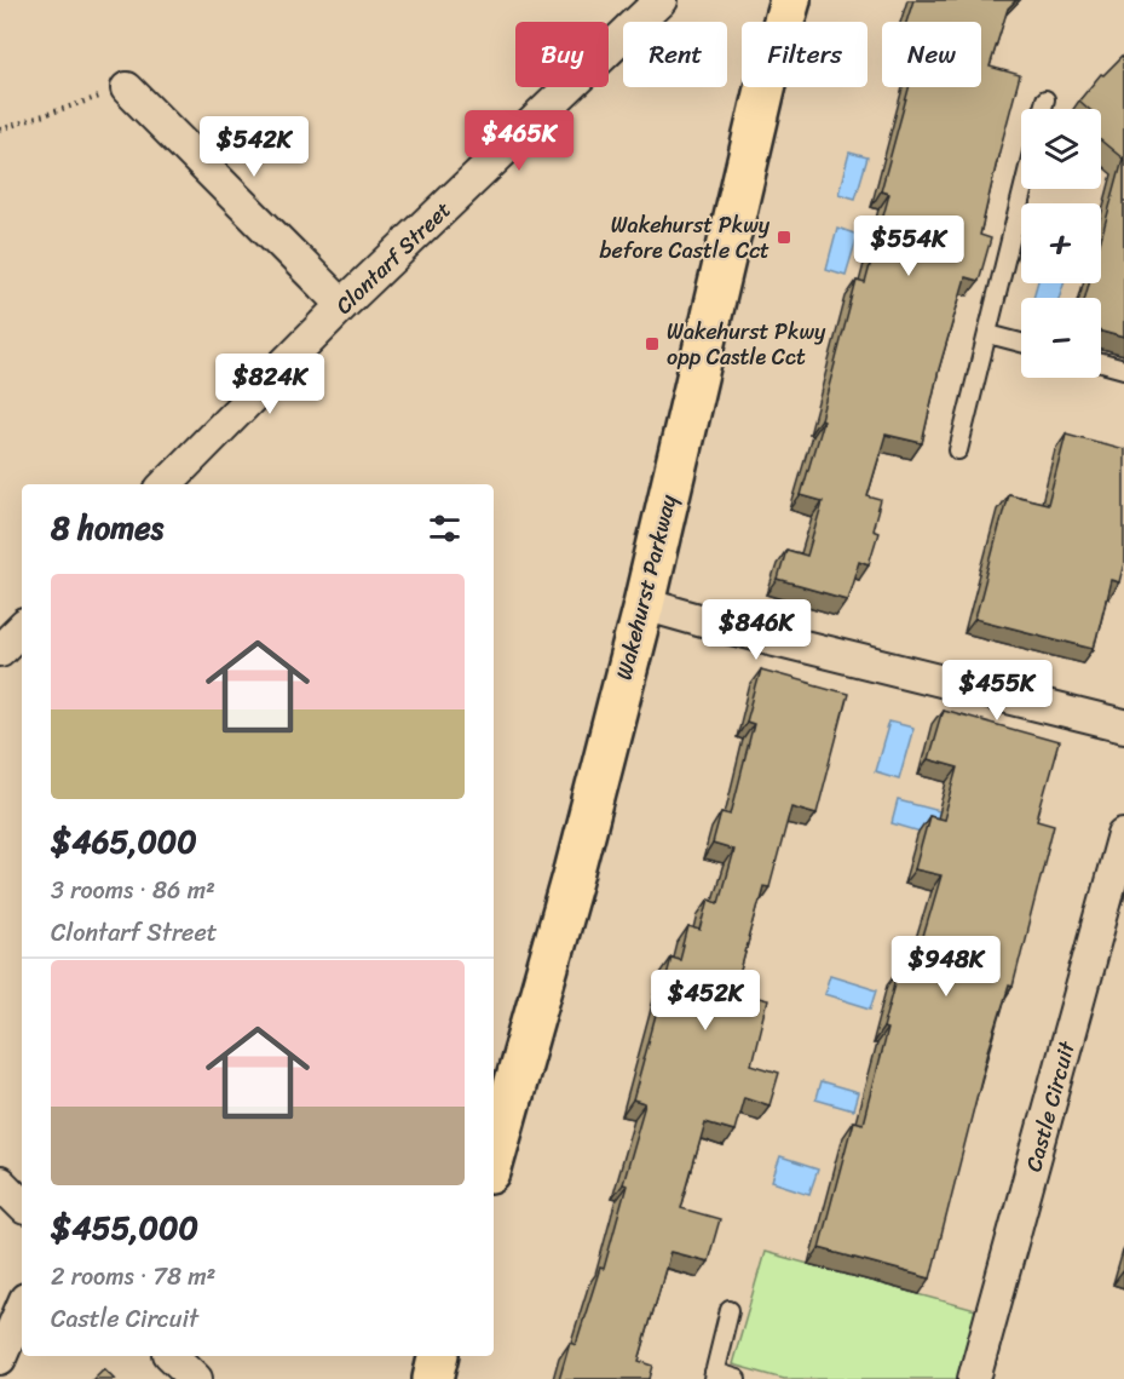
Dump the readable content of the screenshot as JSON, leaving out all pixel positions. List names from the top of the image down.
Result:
{
  "streets": {
    "main road": ["Wakehurst Parkway"],
    "street": ["Clontarf Street", "Castle Circuit"]
  },
  "places": {
    "transit": ["Wakehurst Pkwy before Castle Cct", "Wakehurst Pkwy opp Castle Cct"]
  },
  "page": {
    "chip": [
      "Buy",
      "Rent",
      "Filters",
      "New"
    ],
    "map_buttons": ["+", "−"],
    "price": [
      "$465K",
      "$542K",
      "$554K",
      "$824K",
      "$846K",
      "$455K",
      "$948K",
      "$452K"
    ],
    "heading": "8 homes",
    "list": [
      {
        "name": "$465,000",
        "note": "3 rooms · 86 m² · Clontarf Street"
      },
      {
        "name": "$455,000",
        "note": "2 rooms · 78 m² · Castle Circuit"
      }
    ]
  }
}
